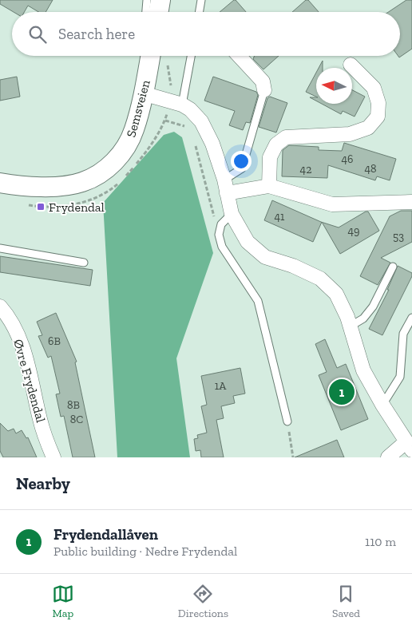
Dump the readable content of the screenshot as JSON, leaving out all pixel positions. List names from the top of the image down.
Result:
{
  "streets": {
    "main road": ["Semsveien"],
    "street": ["Øvre Frydendal"]
  },
  "places": {
    "transit": ["Frydendal"]
  },
  "house_numbers": [
    "46",
    "48",
    "42",
    "41",
    "49",
    "53",
    "6B",
    "1A",
    "8B",
    "8C"
  ],
  "north": "left",
  "page": {
    "search": "Search here",
    "pins": "1",
    "heading": "Nearby",
    "list": [
      {
        "mark": "1",
        "name": "Frydendallåven",
        "note": "Public building · Nedre Frydendal",
        "value": "110 m"
      }
    ],
    "nav": ["Map", "Directions", "Saved"]
  }
}
